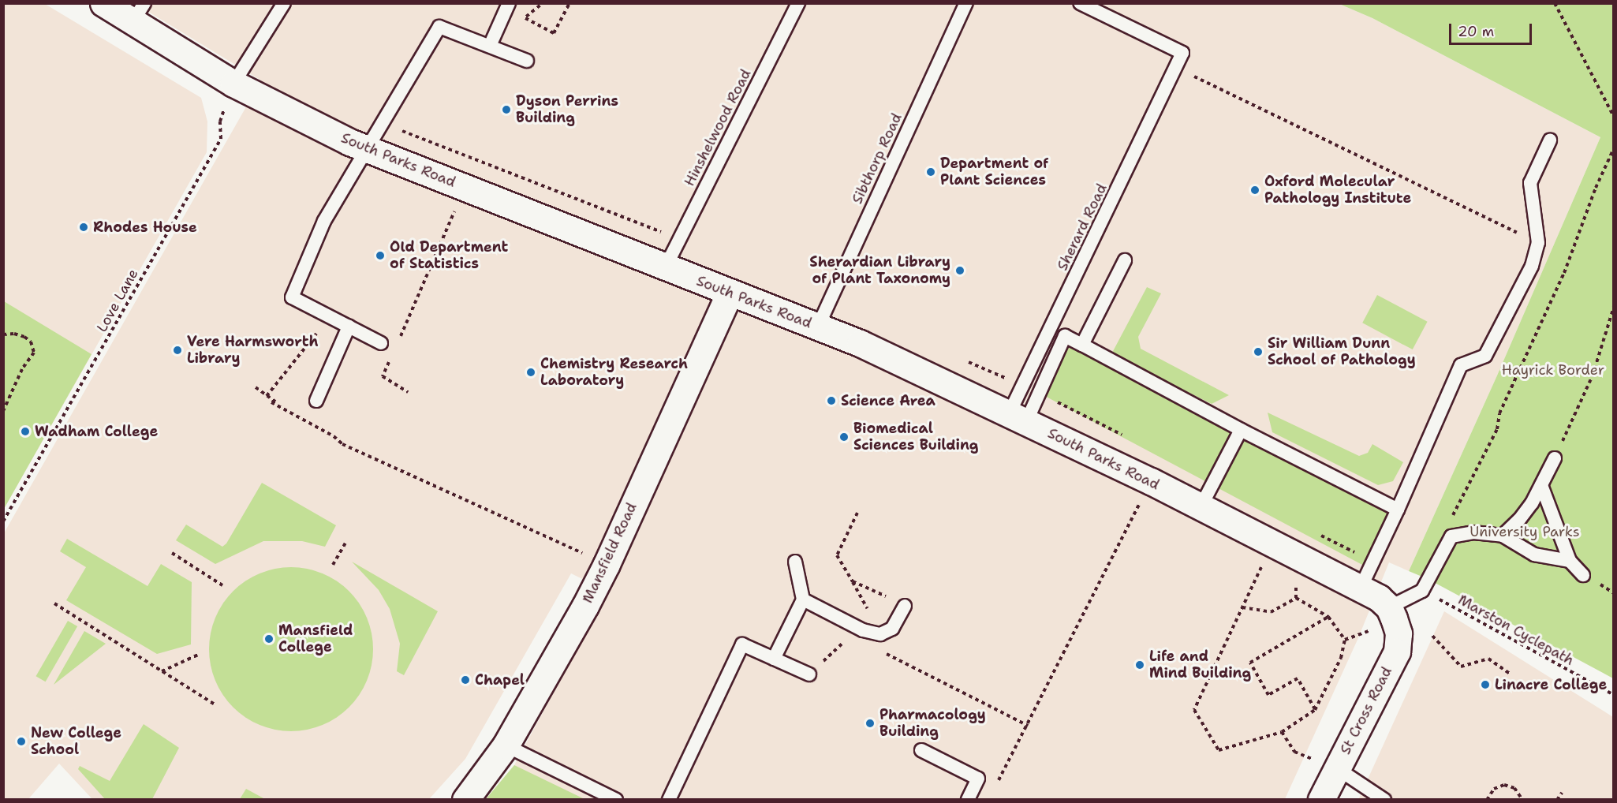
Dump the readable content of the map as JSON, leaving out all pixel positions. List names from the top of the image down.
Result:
{
  "streets": {
    "street": ["South Parks Road", "Mansfield Road", "St Cross Road"],
    "lane": ["Hinshelwood Road", "Sibthorp Road", "Sherard Road"],
    "path": ["Love Lane", "Marston Cyclepath"]
  },
  "crossings": [
    ["Hinshelwood Road", "South Parks Road"],
    ["Sibthorp Road", "South Parks Road"],
    ["South Parks Road", "Sherard Road"],
    ["South Parks Road", "Love Lane"],
    ["South Parks Road", "Mansfield Road"],
    ["South Parks Road", "St Cross Road"]
  ],
  "parks": ["Hayrick Border", "University Parks"],
  "places": [
    "Dyson Perrins Building",
    "Department of Plant Sciences",
    "Oxford Molecular Pathology Institute",
    "Rhodes House",
    "Old Department of Statistics",
    "Sherardian Library of Plant Taxonomy",
    "Vere Harmsworth Library",
    "Sir William Dunn School of Pathology",
    "Chemistry Research Laboratory",
    "Science Area",
    "Wadham College",
    "Biomedical Sciences Building",
    "Mansfield College",
    "Life and Mind Building",
    "Chapel",
    "Linacre College",
    "Pharmacology Building",
    "New College School"
  ],
  "scale_bar": "20 m"
}
